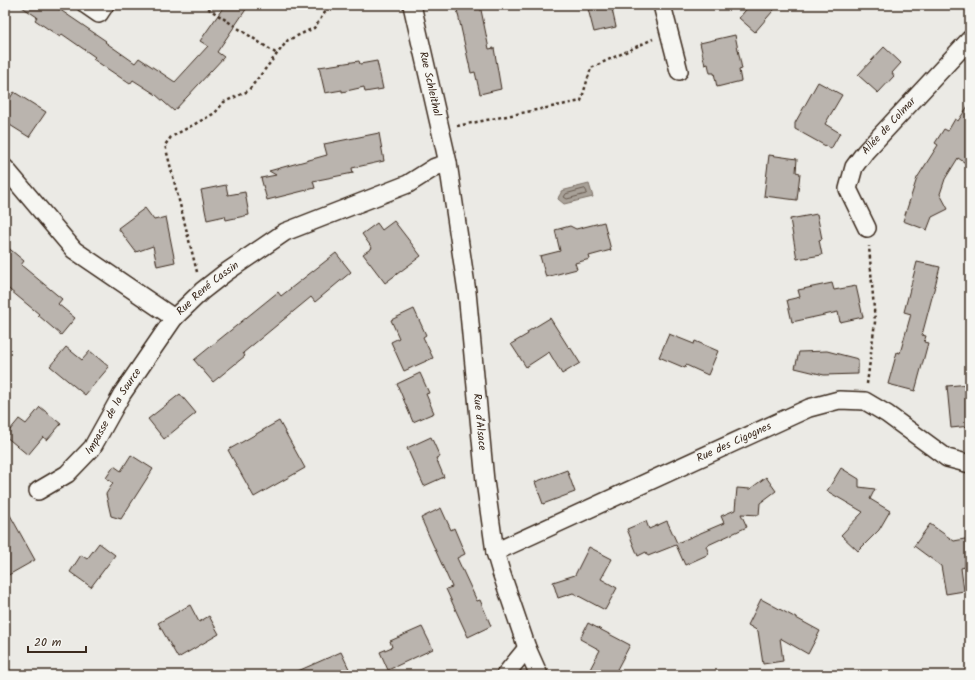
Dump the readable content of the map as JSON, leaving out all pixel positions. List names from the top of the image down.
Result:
{
  "streets": {
    "street": [
      "Rue Schleithal",
      "Allée de Colmar",
      "Rue René Cassin",
      "Impasse de la Source",
      "Rue d'Alsace",
      "Rue des Cigognes"
    ]
  },
  "crossings": [
    ["Rue Schleithal", "Rue René Cassin"],
    ["Rue Schleithal", "Rue d'Alsace"],
    ["Rue René Cassin", "Impasse de la Source"],
    ["Rue René Cassin", "Rue d'Alsace"],
    ["Rue d'Alsace", "Rue des Cigognes"]
  ],
  "scale_bar": "20 m"
}
